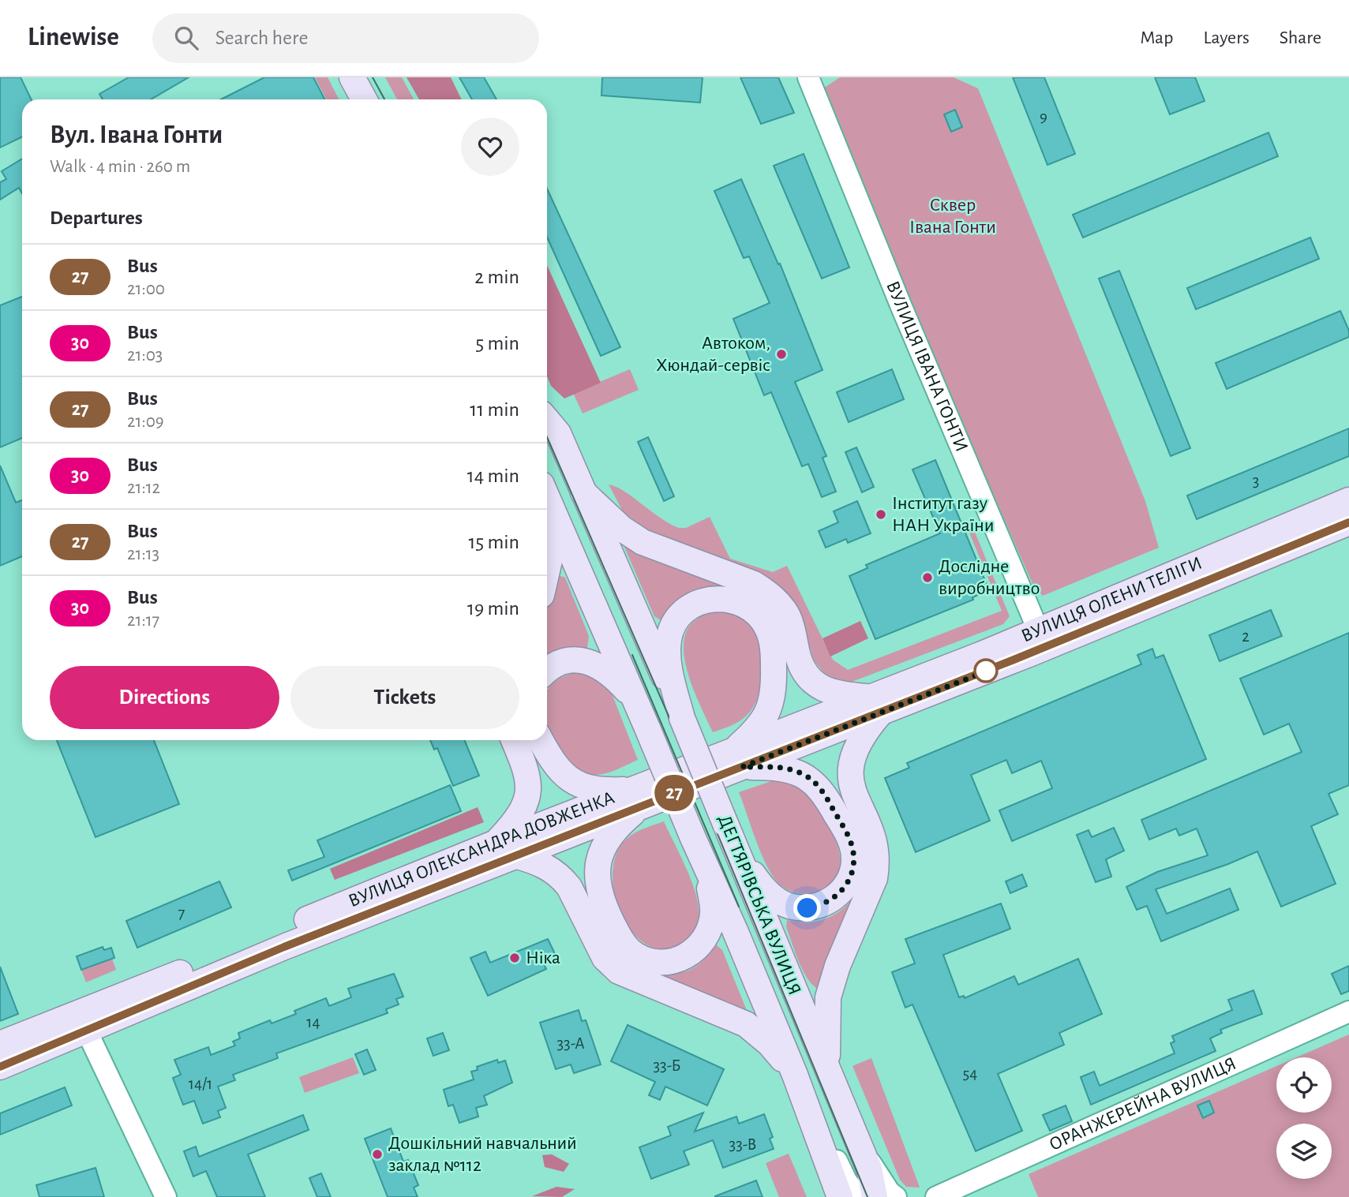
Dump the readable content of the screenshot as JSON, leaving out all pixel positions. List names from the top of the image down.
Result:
{
  "streets": {
    "main road": ["ВУЛИЦЯ ОЛЕНИ ТЕЛІГИ", "ВУЛИЦЯ ОЛЕКСАНДРА ДОВЖЕНКА", "ДЕГТЯРІВСЬКА ВУЛИЦЯ"],
    "street": ["ВУЛИЦЯ ІВАНА ГОНТИ", "ОРАНЖЕРЕЙНА ВУЛИЦЯ"]
  },
  "crossings": [
    ["ВУЛИЦЯ ІВАНА ГОНТИ", "ВУЛИЦЯ ОЛЕНИ ТЕЛІГИ"],
    ["ВУЛИЦЯ ОЛЕНИ ТЕЛІГИ", "ВУЛИЦЯ ОЛЕКСАНДРА ДОВЖЕНКА"],
    ["ВУЛИЦЯ ОЛЕКСАНДРА ДОВЖЕНКА", "ДЕГТЯРІВСЬКА ВУЛИЦЯ"]
  ],
  "parks": ["Сквер Івана Гонти"],
  "places": [
    "Автоком, Хюндай-сервіс",
    "Інститут газу НАН України",
    "Дослідне виробництво",
    "Ніка",
    "Дошкільний навчальний заклад №112"
  ],
  "lines": ["bus line 27"],
  "house_numbers": [
    "9",
    "3",
    "2",
    "7",
    "14",
    "33-А",
    "33-Б",
    "54",
    "14/1",
    "33-В"
  ],
  "page": {
    "header": "Linewise",
    "search": "Search here",
    "nav": ["Map", "Layers", "Share"],
    "on_map": "27",
    "heading": [
      ["Вул. Івана Гонти", "Walk · 4 min · 260 m"],
      "Departures"
    ],
    "list": [
      {
        "mark": "27",
        "name": "Bus",
        "note": "21:00",
        "value": "2 min"
      },
      {
        "mark": "30",
        "name": "Bus",
        "note": "21:03",
        "value": "5 min"
      },
      {
        "mark": "27",
        "name": "Bus",
        "note": "21:09",
        "value": "11 min"
      },
      {
        "mark": "30",
        "name": "Bus",
        "note": "21:12",
        "value": "14 min"
      },
      {
        "mark": "27",
        "name": "Bus",
        "note": "21:13",
        "value": "15 min"
      },
      {
        "mark": "30",
        "name": "Bus",
        "note": "21:17",
        "value": "19 min"
      }
    ],
    "buttons": ["Directions", "Tickets"]
  }
}
